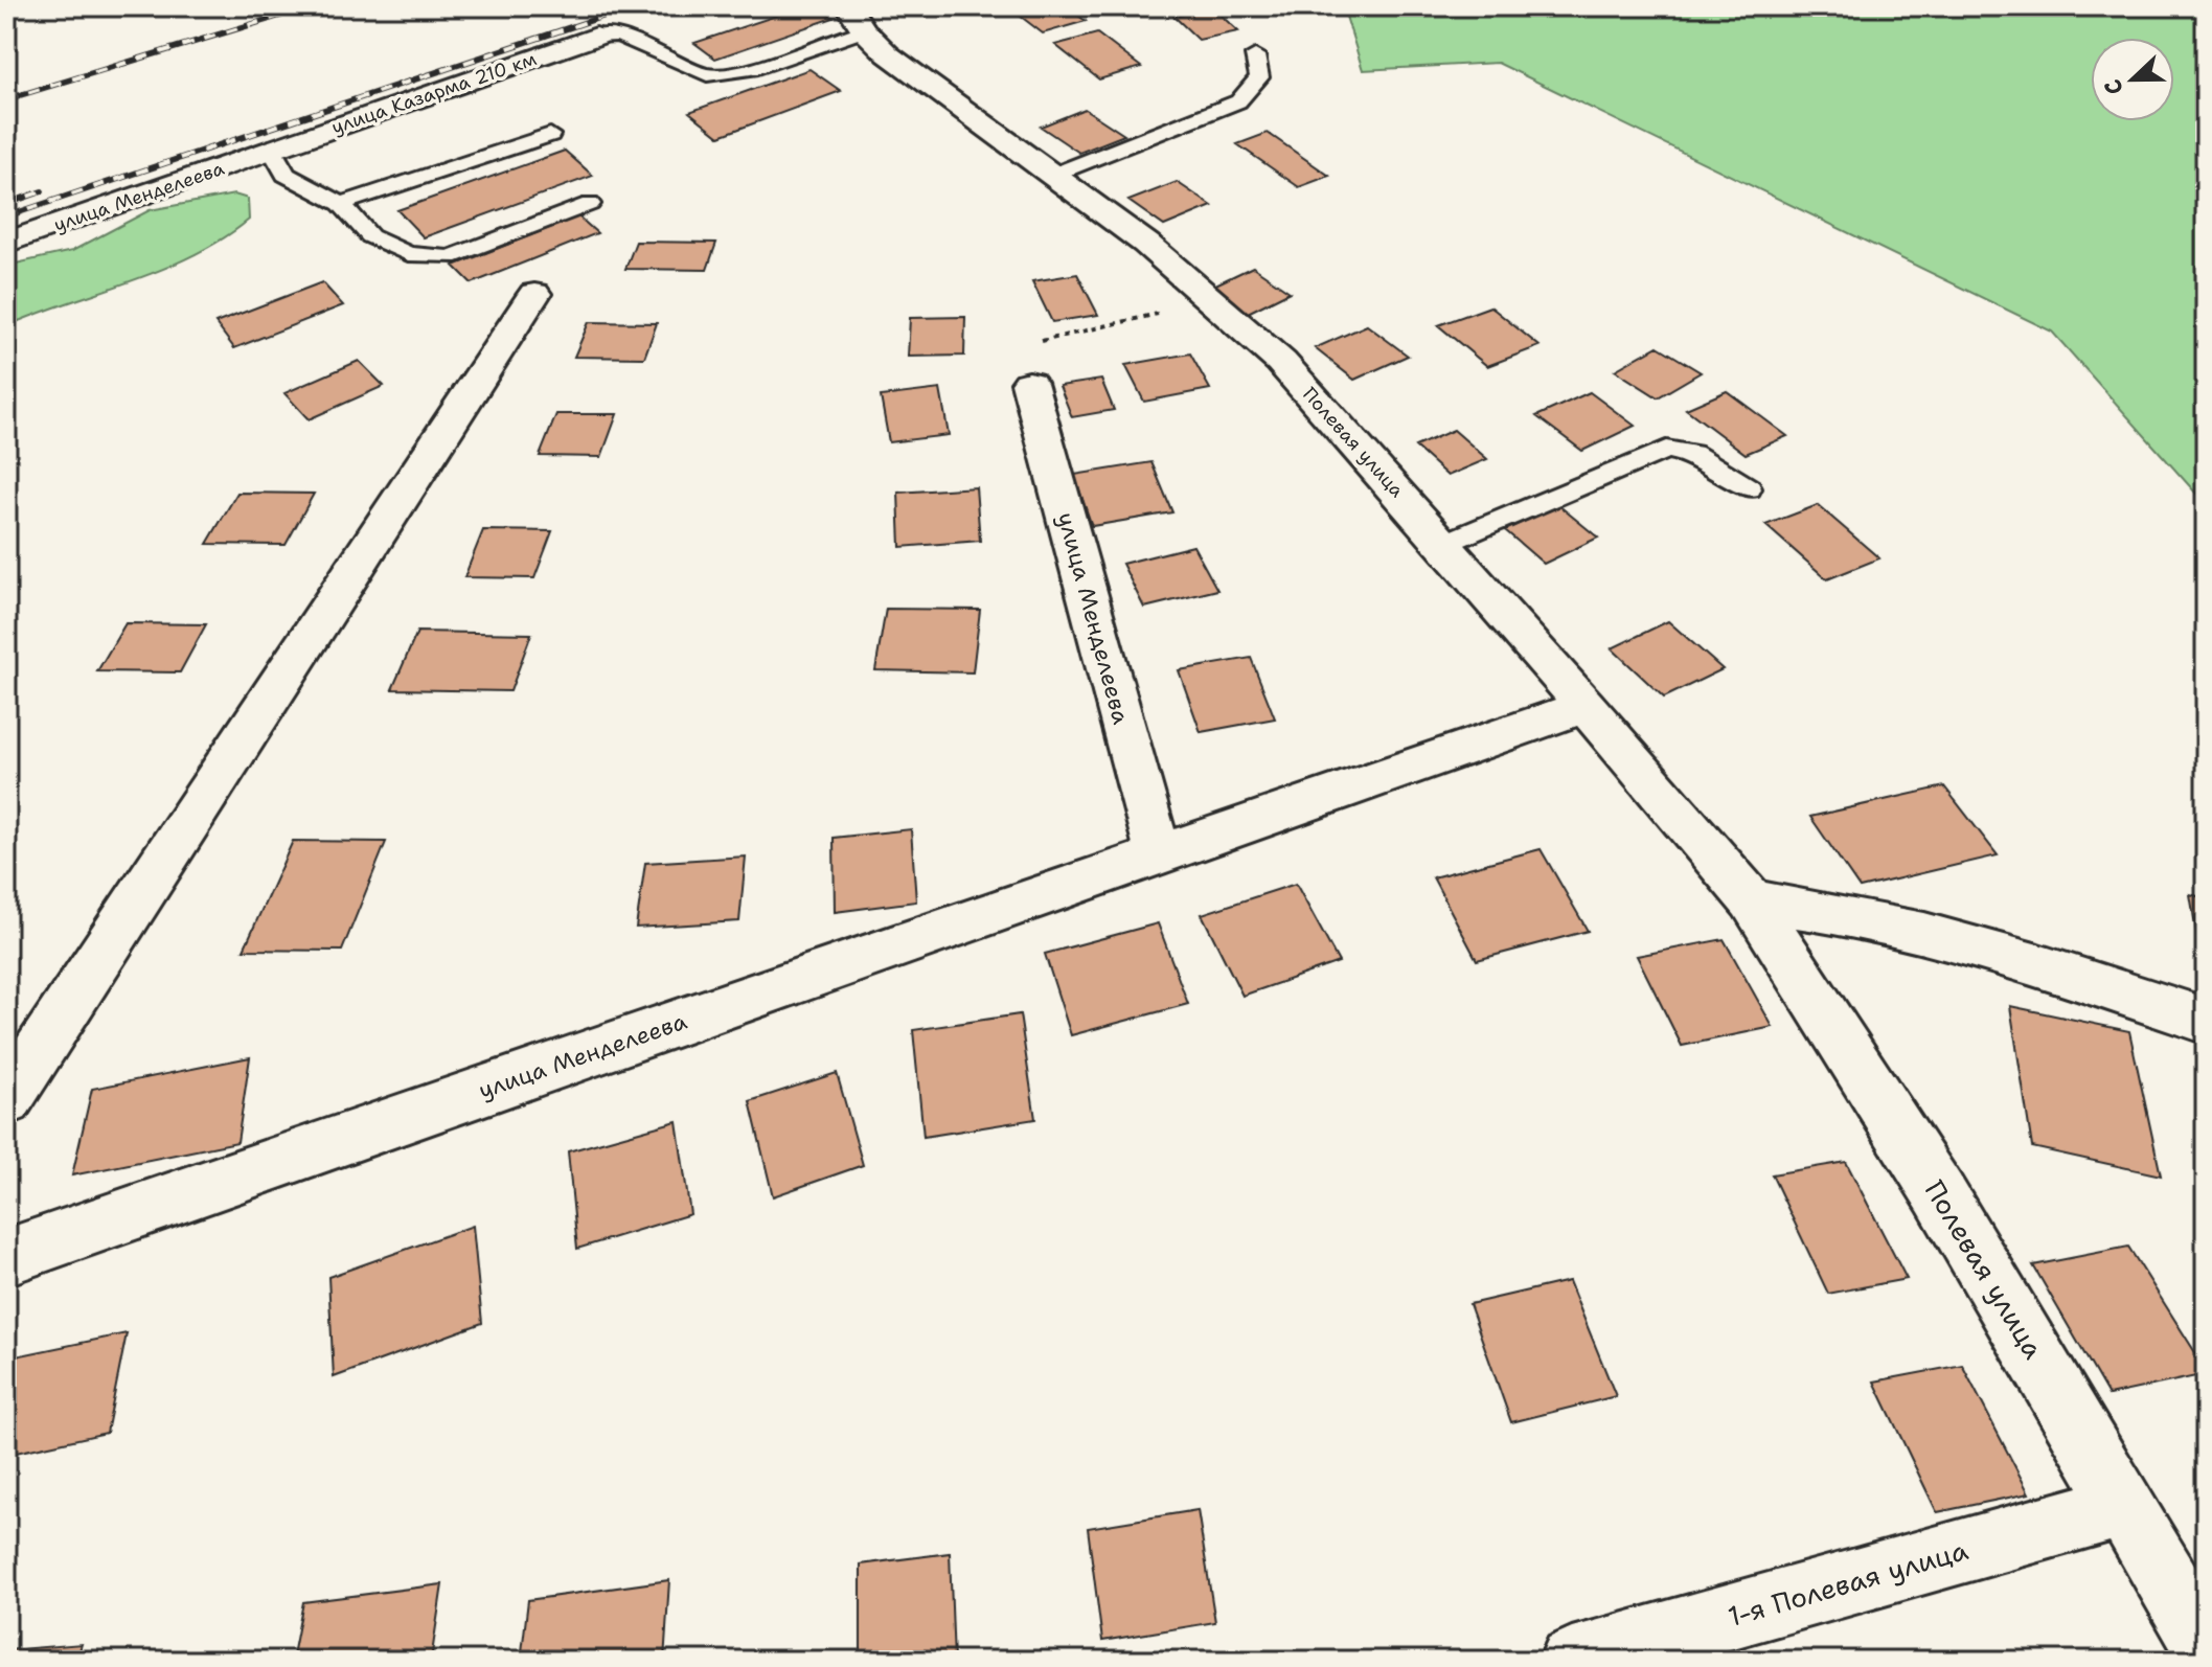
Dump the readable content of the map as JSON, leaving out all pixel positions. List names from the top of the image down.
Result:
{
  "streets": {
    "street": [
      "улица Казарма 210 км",
      "улица Менделеева",
      "Полевая улица",
      "1-я Полевая улица"
    ]
  },
  "crossings": [
    ["улица Казарма 210 км", "улица Менделеева"],
    ["улица Менделеева", "Полевая улица"],
    ["Полевая улица", "1-я Полевая улица"]
  ],
  "north": "left"
}
